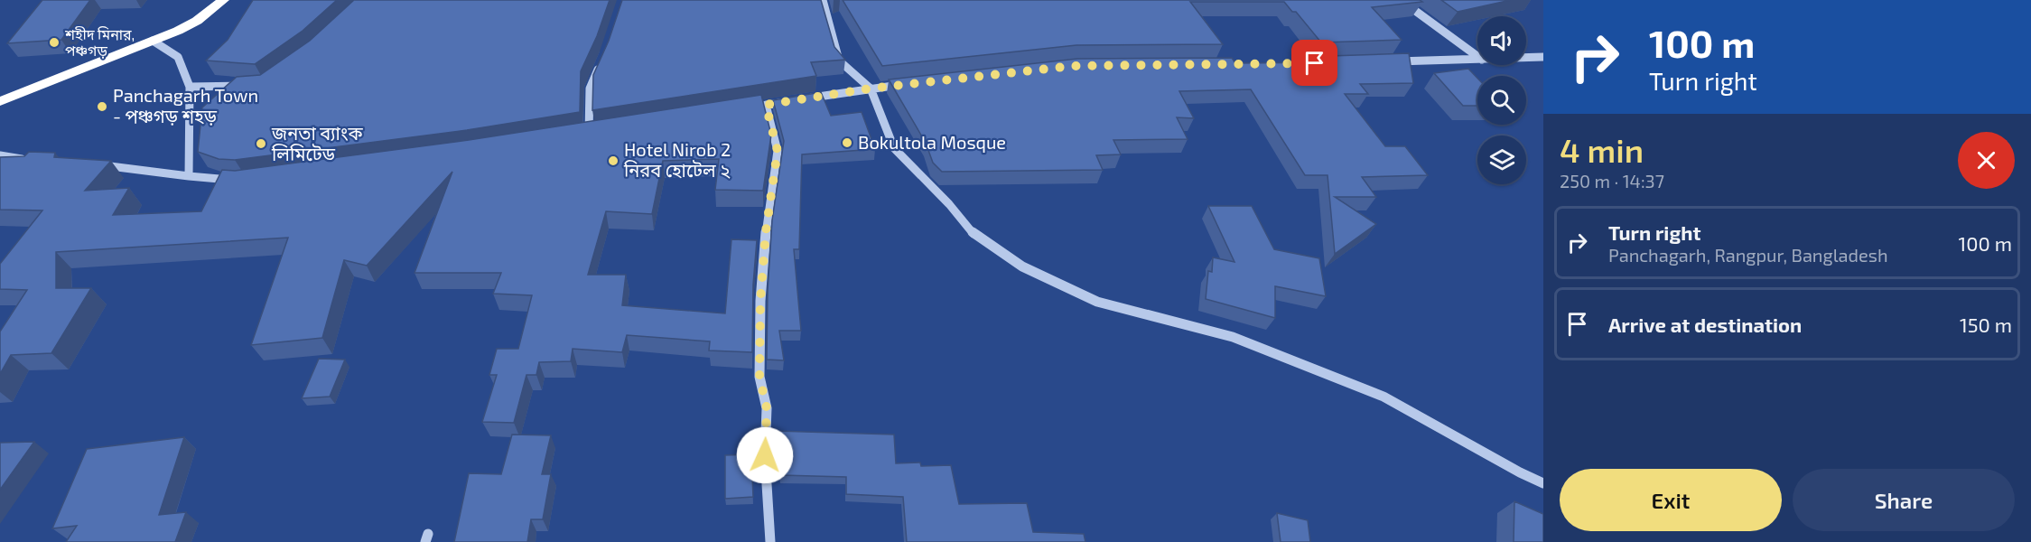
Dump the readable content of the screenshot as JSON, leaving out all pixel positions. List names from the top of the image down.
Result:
{
  "places": [
    "শহীদ মিনার, পঞ্চগড়",
    "Panchagarh Town - পঞ্চগড় শহড়",
    "Bokultola Mosque",
    "জনতা ব্যাংক লিমিটেড",
    "Hotel Nirob 2 নিরব হোটেল ২"
  ],
  "page": {
    "turn": ["100 m", "Turn right"],
    "heading": ["4 min", "250 m · 14:37"],
    "list": [
      {
        "name": "Turn right",
        "note": "Panchagarh, Rangpur, Bangladesh",
        "value": "100 m"
      },
      {
        "name": "Arrive at destination",
        "value": "150 m"
      }
    ],
    "buttons": ["Exit", "Share"]
  }
}
